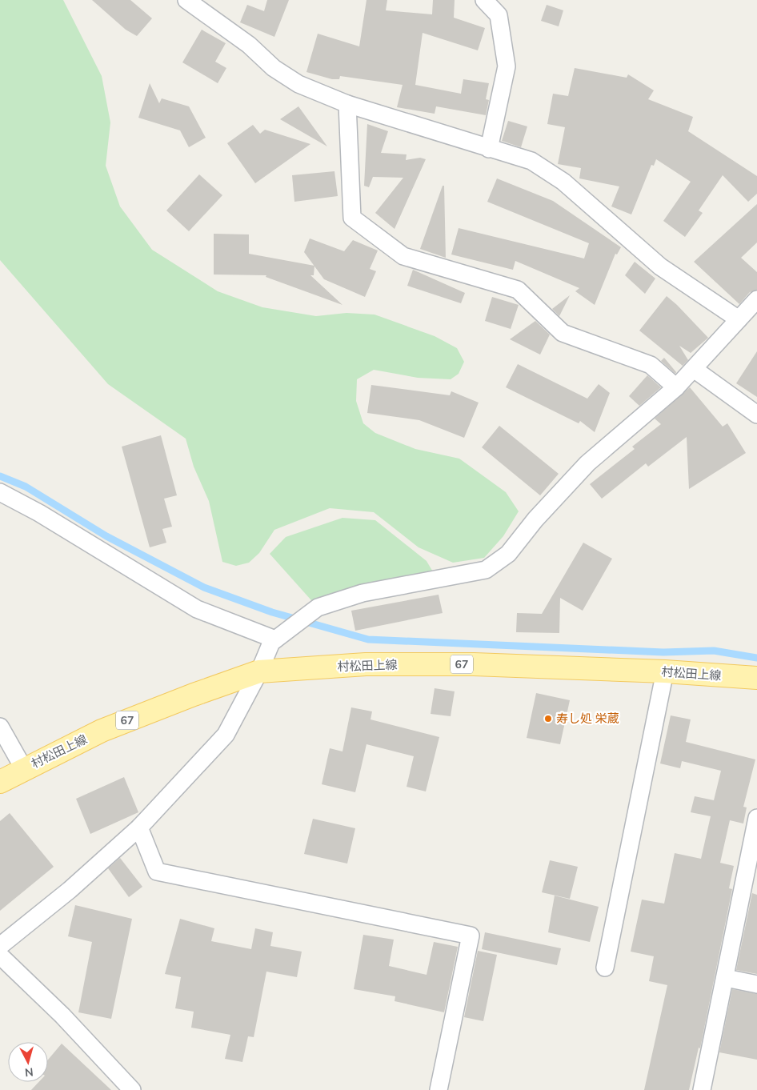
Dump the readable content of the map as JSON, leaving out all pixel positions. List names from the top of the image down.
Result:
{
  "streets": {
    "main road": ["67", "村松田上線"]
  },
  "places": ["寿し処 栄蔵"],
  "north": "bottom"
}
